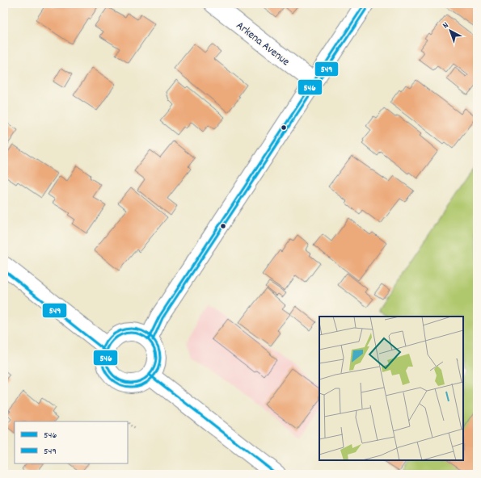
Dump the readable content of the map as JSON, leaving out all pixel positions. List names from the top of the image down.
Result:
{
  "streets": {
    "street": ["Arkena Avenue"]
  },
  "lines": ["transit line 546", "transit line 549"],
  "legend": ["546", "549"],
  "north": "top left"
}
